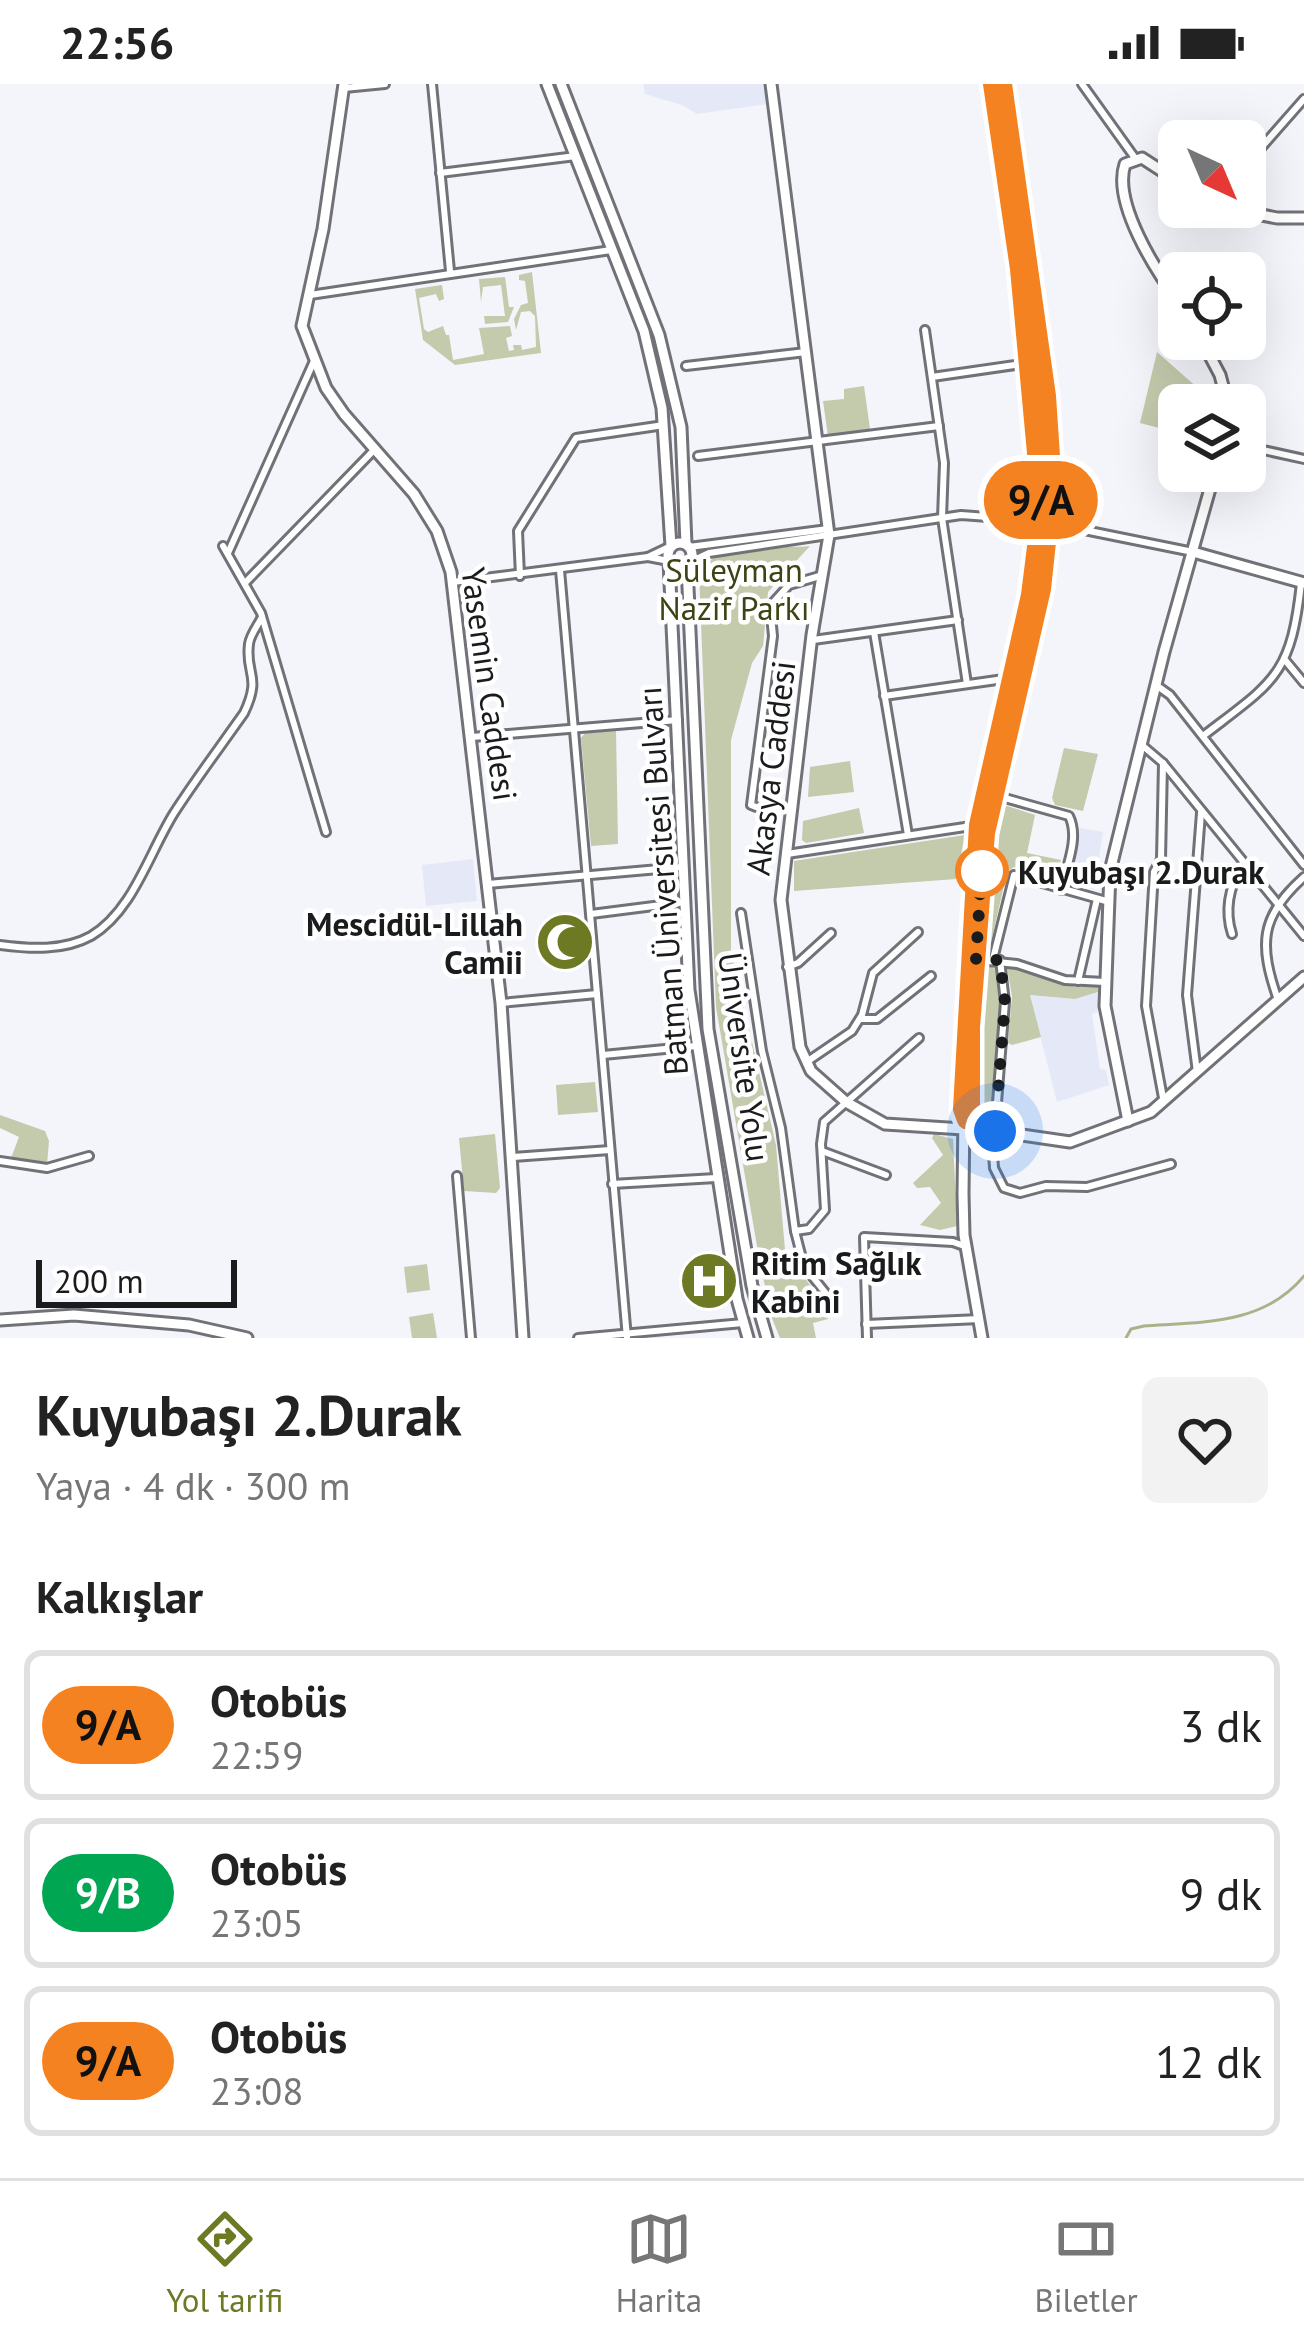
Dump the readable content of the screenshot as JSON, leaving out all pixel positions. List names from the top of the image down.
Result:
{
  "streets": {
    "street": [
      "Yasemin Caddesi",
      "Akasya Caddesi",
      "Batman Üniversitesi Bulvarı",
      "Üniversite Yolu"
    ]
  },
  "parks": ["Süleyman Nazif Parkı"],
  "places": {
    "other": ["Kuyubaşı 2.Durak"],
    "mosque": ["Mescidül-Lillah Camii"],
    "hospital": ["Ritim Sağlık Kabini"]
  },
  "lines": ["bus line 9/A"],
  "scale_bar": "200 m",
  "north": "bottom right",
  "page": {
    "status": "22:56",
    "on_map": "9/A",
    "scale": "200 m",
    "heading": [
      ["Kuyubaşı 2.Durak", "Yaya · 4 dk · 300 m"],
      "Kalkışlar"
    ],
    "list": [
      {
        "mark": "9/A",
        "name": "Otobüs",
        "note": "22:59",
        "value": "3 dk"
      },
      {
        "mark": "9/B",
        "name": "Otobüs",
        "note": "23:05",
        "value": "9 dk"
      },
      {
        "mark": "9/A",
        "name": "Otobüs",
        "note": "23:08",
        "value": "12 dk"
      }
    ],
    "tabs": ["Yol tarifi", "Harita", "Biletler"]
  }
}
